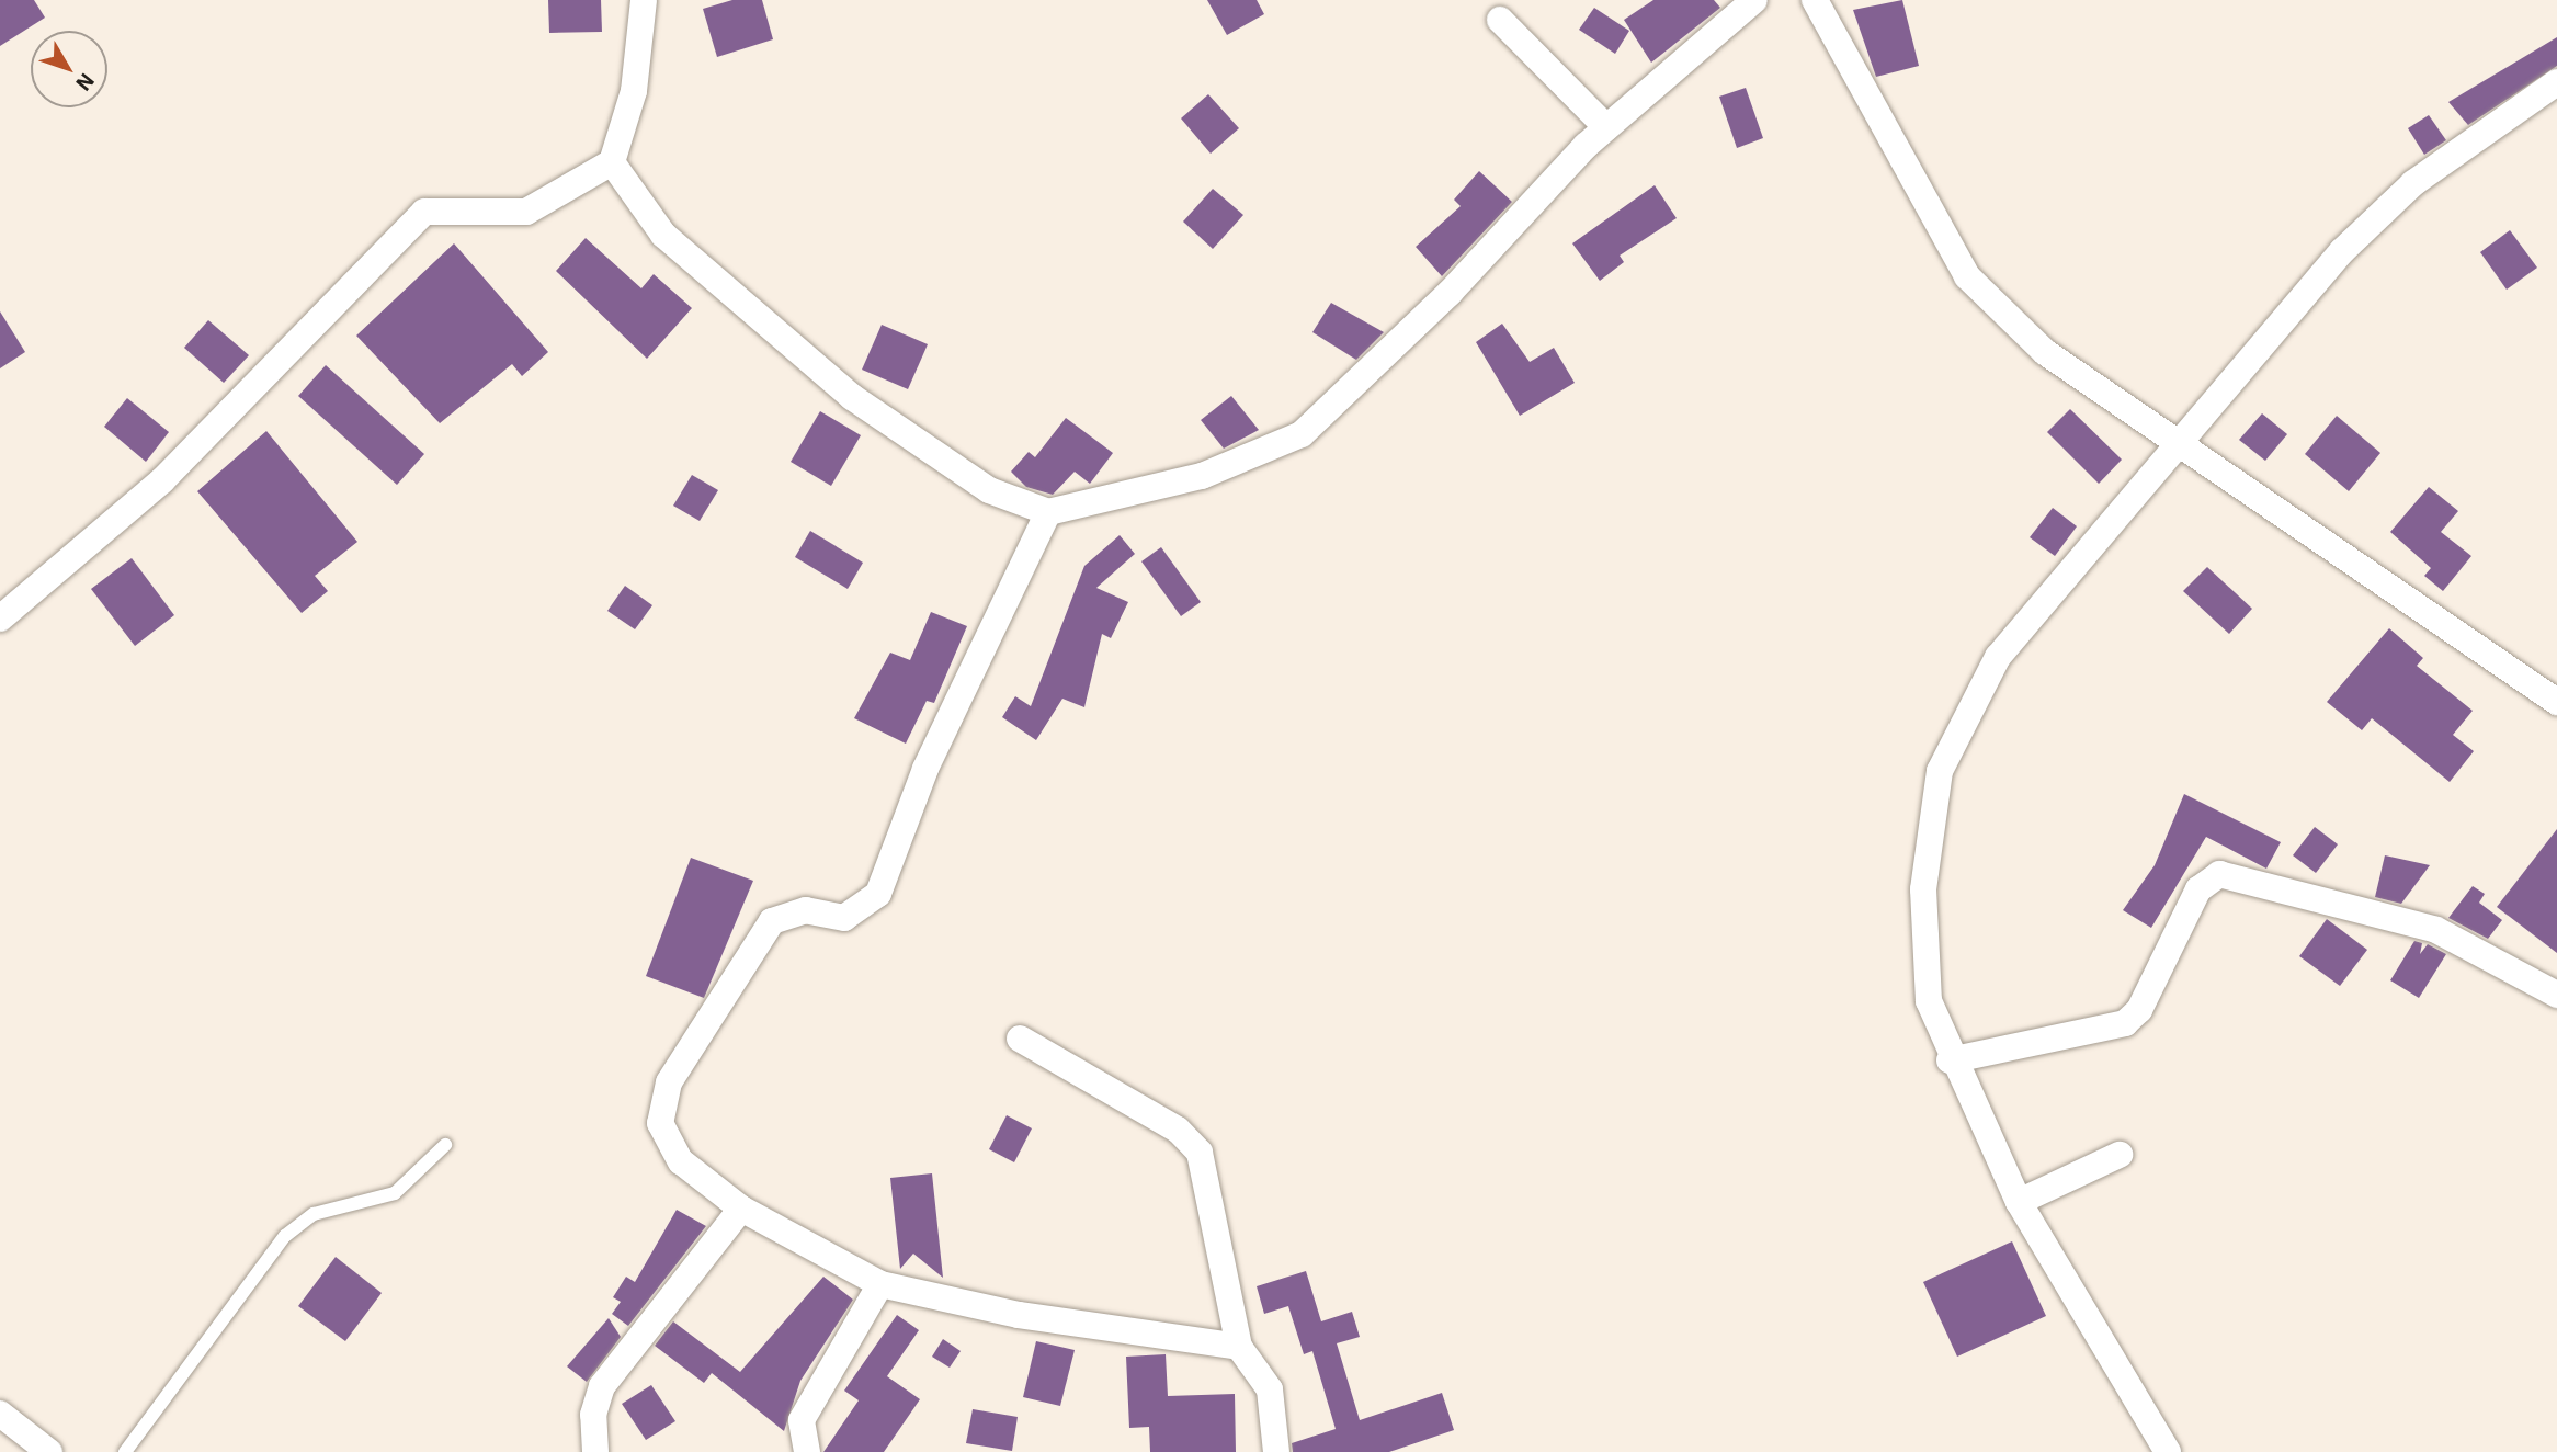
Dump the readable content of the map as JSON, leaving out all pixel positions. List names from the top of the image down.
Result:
{
  "north": "bottom right"
}
